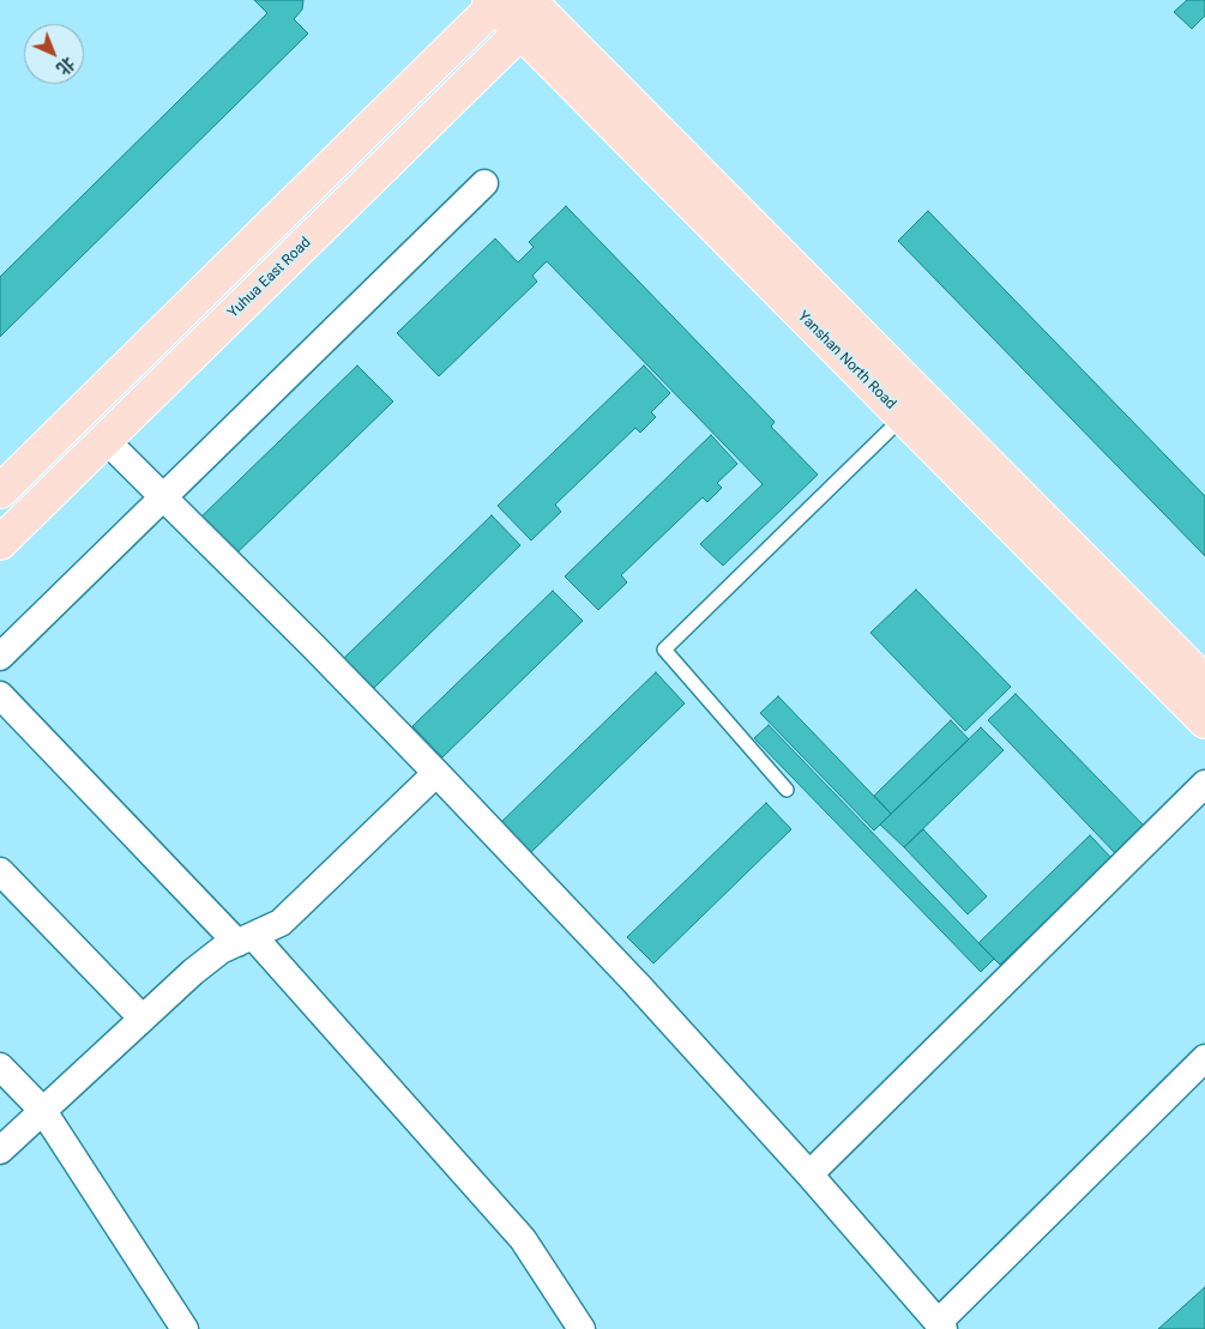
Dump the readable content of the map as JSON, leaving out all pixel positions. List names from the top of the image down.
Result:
{
  "streets": {
    "main road": ["Yuhua East Road", "Yanshan North Road"]
  },
  "crossings": [
    ["Yuhua East Road", "Yanshan North Road"]
  ],
  "north": "bottom right"
}
